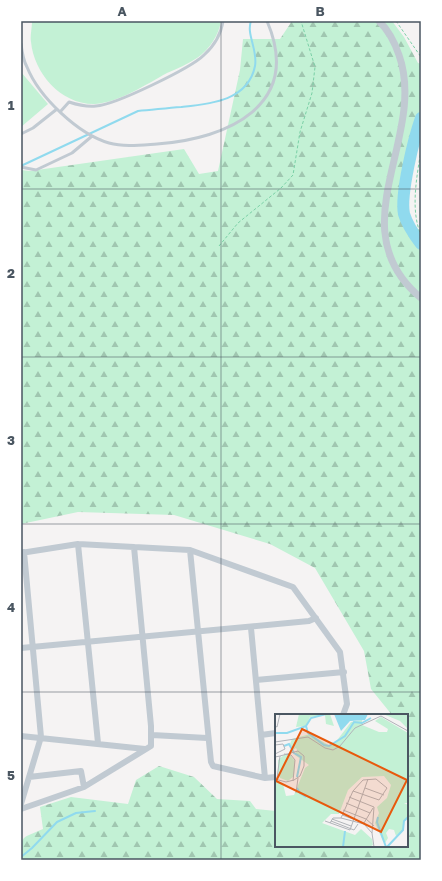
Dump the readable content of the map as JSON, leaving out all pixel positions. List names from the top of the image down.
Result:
{
  "grid": {
    "columns": ["A", "B"],
    "rows": [
      "1",
      "2",
      "3",
      "4",
      "5"
    ]
  }
}
